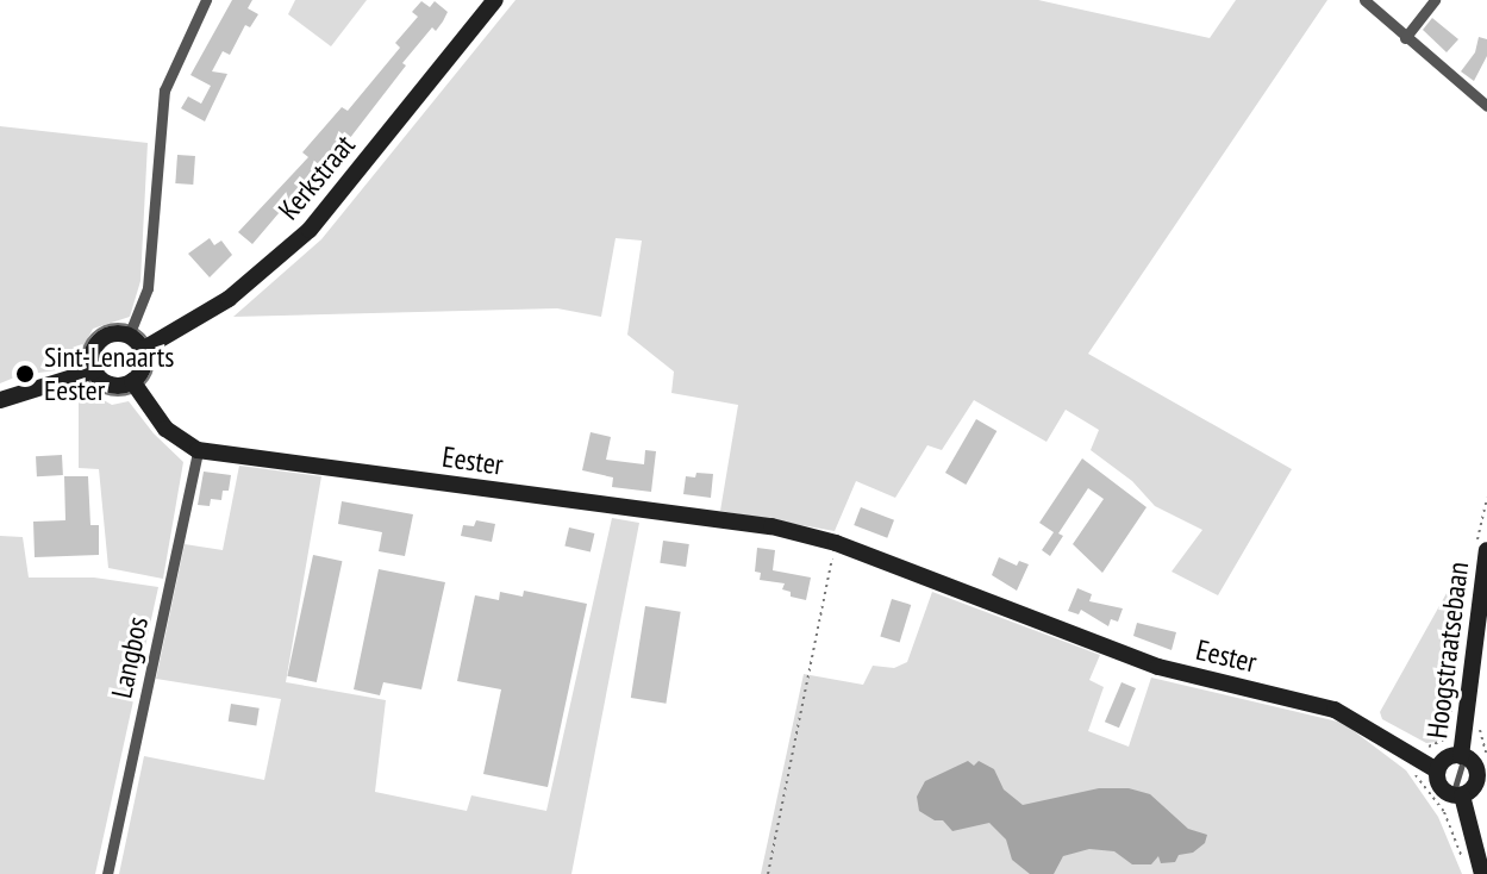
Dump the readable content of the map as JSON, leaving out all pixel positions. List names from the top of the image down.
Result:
{
  "streets": {
    "main road": ["Kerkstraat", "Eester", "Hoogstraatsebaan"],
    "street": ["Langbos"]
  },
  "crossings": [
    ["Eester", "Langbos"]
  ],
  "places": ["Sint-Lenaarts Eester"]
}
